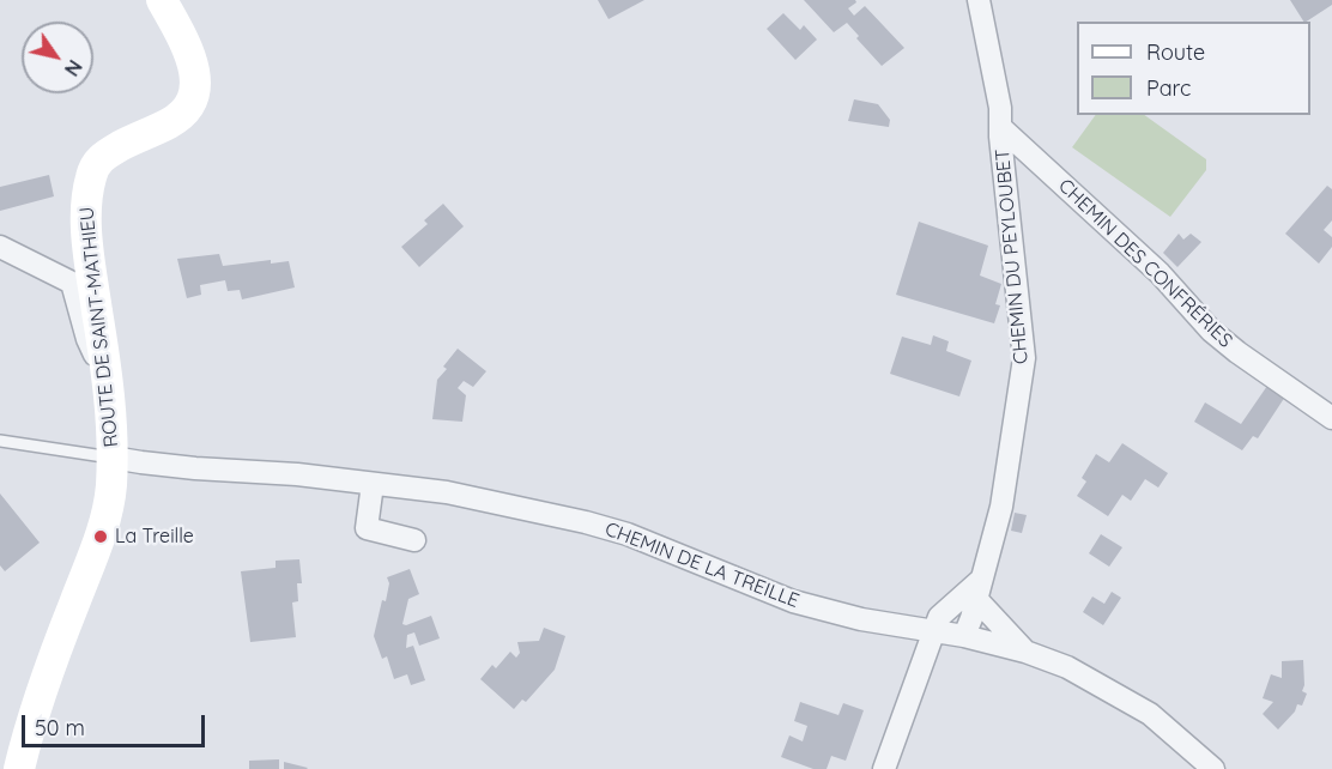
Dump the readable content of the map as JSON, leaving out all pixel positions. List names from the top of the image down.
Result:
{
  "streets": {
    "street": [
      "CHEMIN DU PEYLOUBET",
      "CHEMIN DES CONFRÉRIES",
      "ROUTE DE SAINT-MATHIEU",
      "CHEMIN DE LA TREILLE"
    ]
  },
  "crossings": [
    ["CHEMIN DU PEYLOUBET", "CHEMIN DES CONFRÉRIES"],
    ["CHEMIN DU PEYLOUBET", "CHEMIN DE LA TREILLE"],
    ["ROUTE DE SAINT-MATHIEU", "CHEMIN DE LA TREILLE"]
  ],
  "places": ["La Treille"],
  "legend": ["Route", "Parc"],
  "scale_bar": "50 m",
  "north": "bottom right"
}
